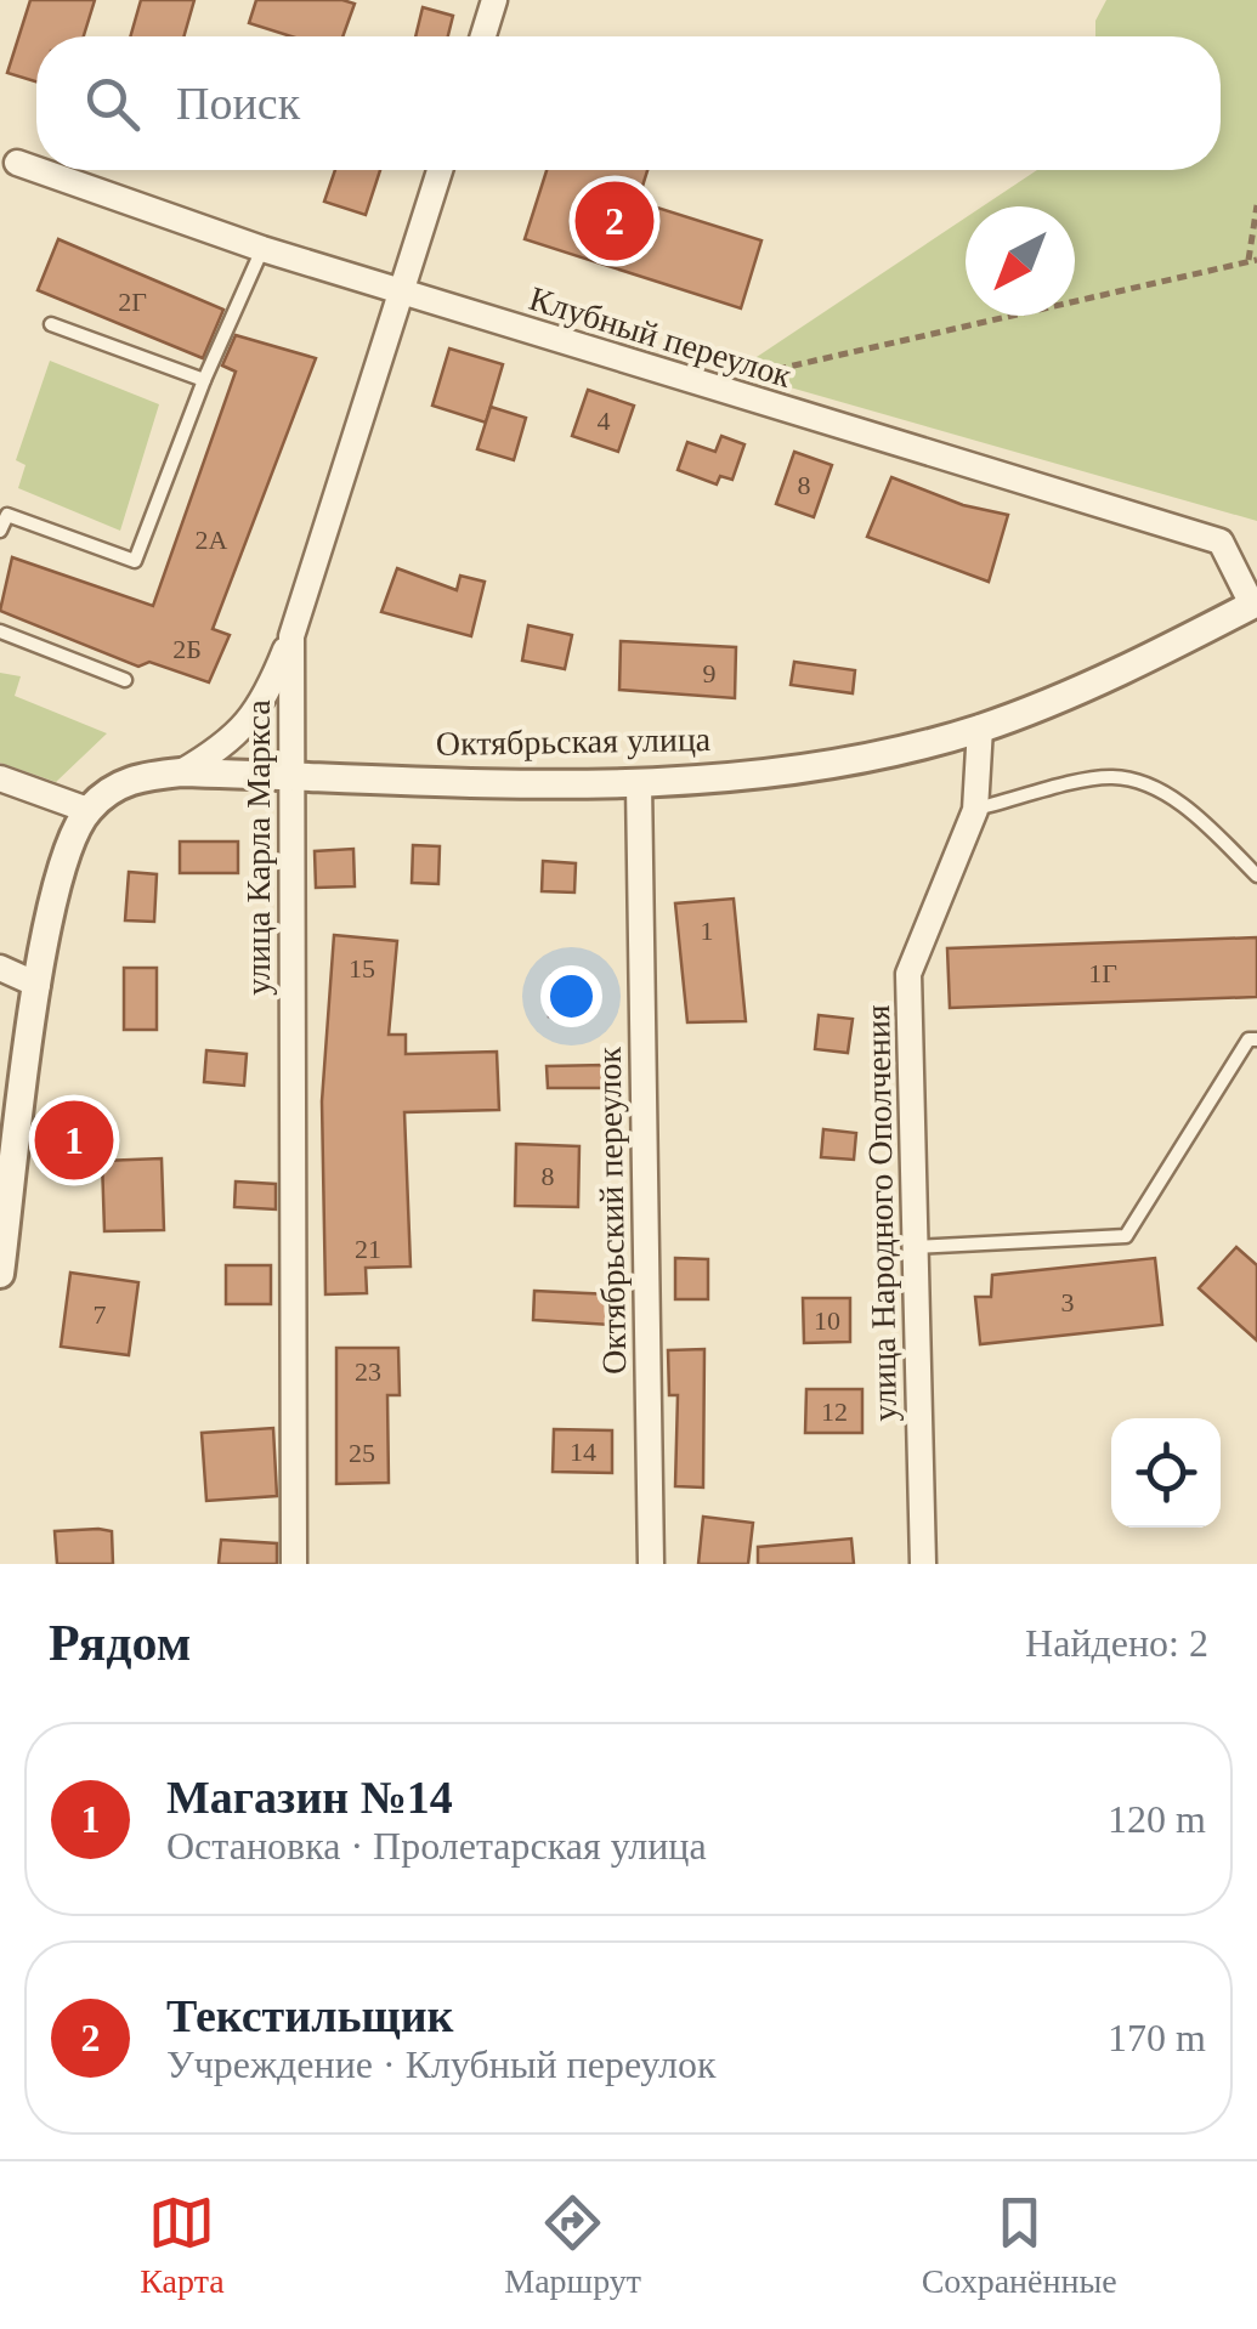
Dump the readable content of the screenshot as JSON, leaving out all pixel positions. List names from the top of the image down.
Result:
{
  "streets": {
    "street": [
      "Клубный переулок",
      "Октябрьская улица",
      "улица Карла Маркса",
      "Октябрьский переулок",
      "улица Народного Ополчения"
    ]
  },
  "crossings": [
    ["Клубный переулок", "Октябрьская улица"],
    ["Клубный переулок", "улица Карла Маркса"],
    ["Октябрьская улица", "улица Карла Маркса"],
    ["Октябрьская улица", "Октябрьский переулок"],
    ["Октябрьская улица", "улица Народного Ополчения"]
  ],
  "house_numbers": [
    "2Г",
    "4",
    "8",
    "2А",
    "2Б",
    "9",
    "1",
    "15",
    "1Г",
    "8",
    "21",
    "3",
    "7",
    "10",
    "23",
    "12",
    "14",
    "25"
  ],
  "north": "bottom left",
  "page": {
    "search": "Поиск",
    "pins": ["2", "1"],
    "heading": ["Рядом", "Найдено: 2"],
    "list": [
      {
        "mark": "1",
        "name": "Магазин №14",
        "note": "Остановка · Пролетарская улица",
        "value": "120 m"
      },
      {
        "mark": "2",
        "name": "Текстильщик",
        "note": "Учреждение · Клубный переулок",
        "value": "170 m"
      }
    ],
    "nav": ["Карта", "Маршрут", "Сохранённые"]
  }
}
